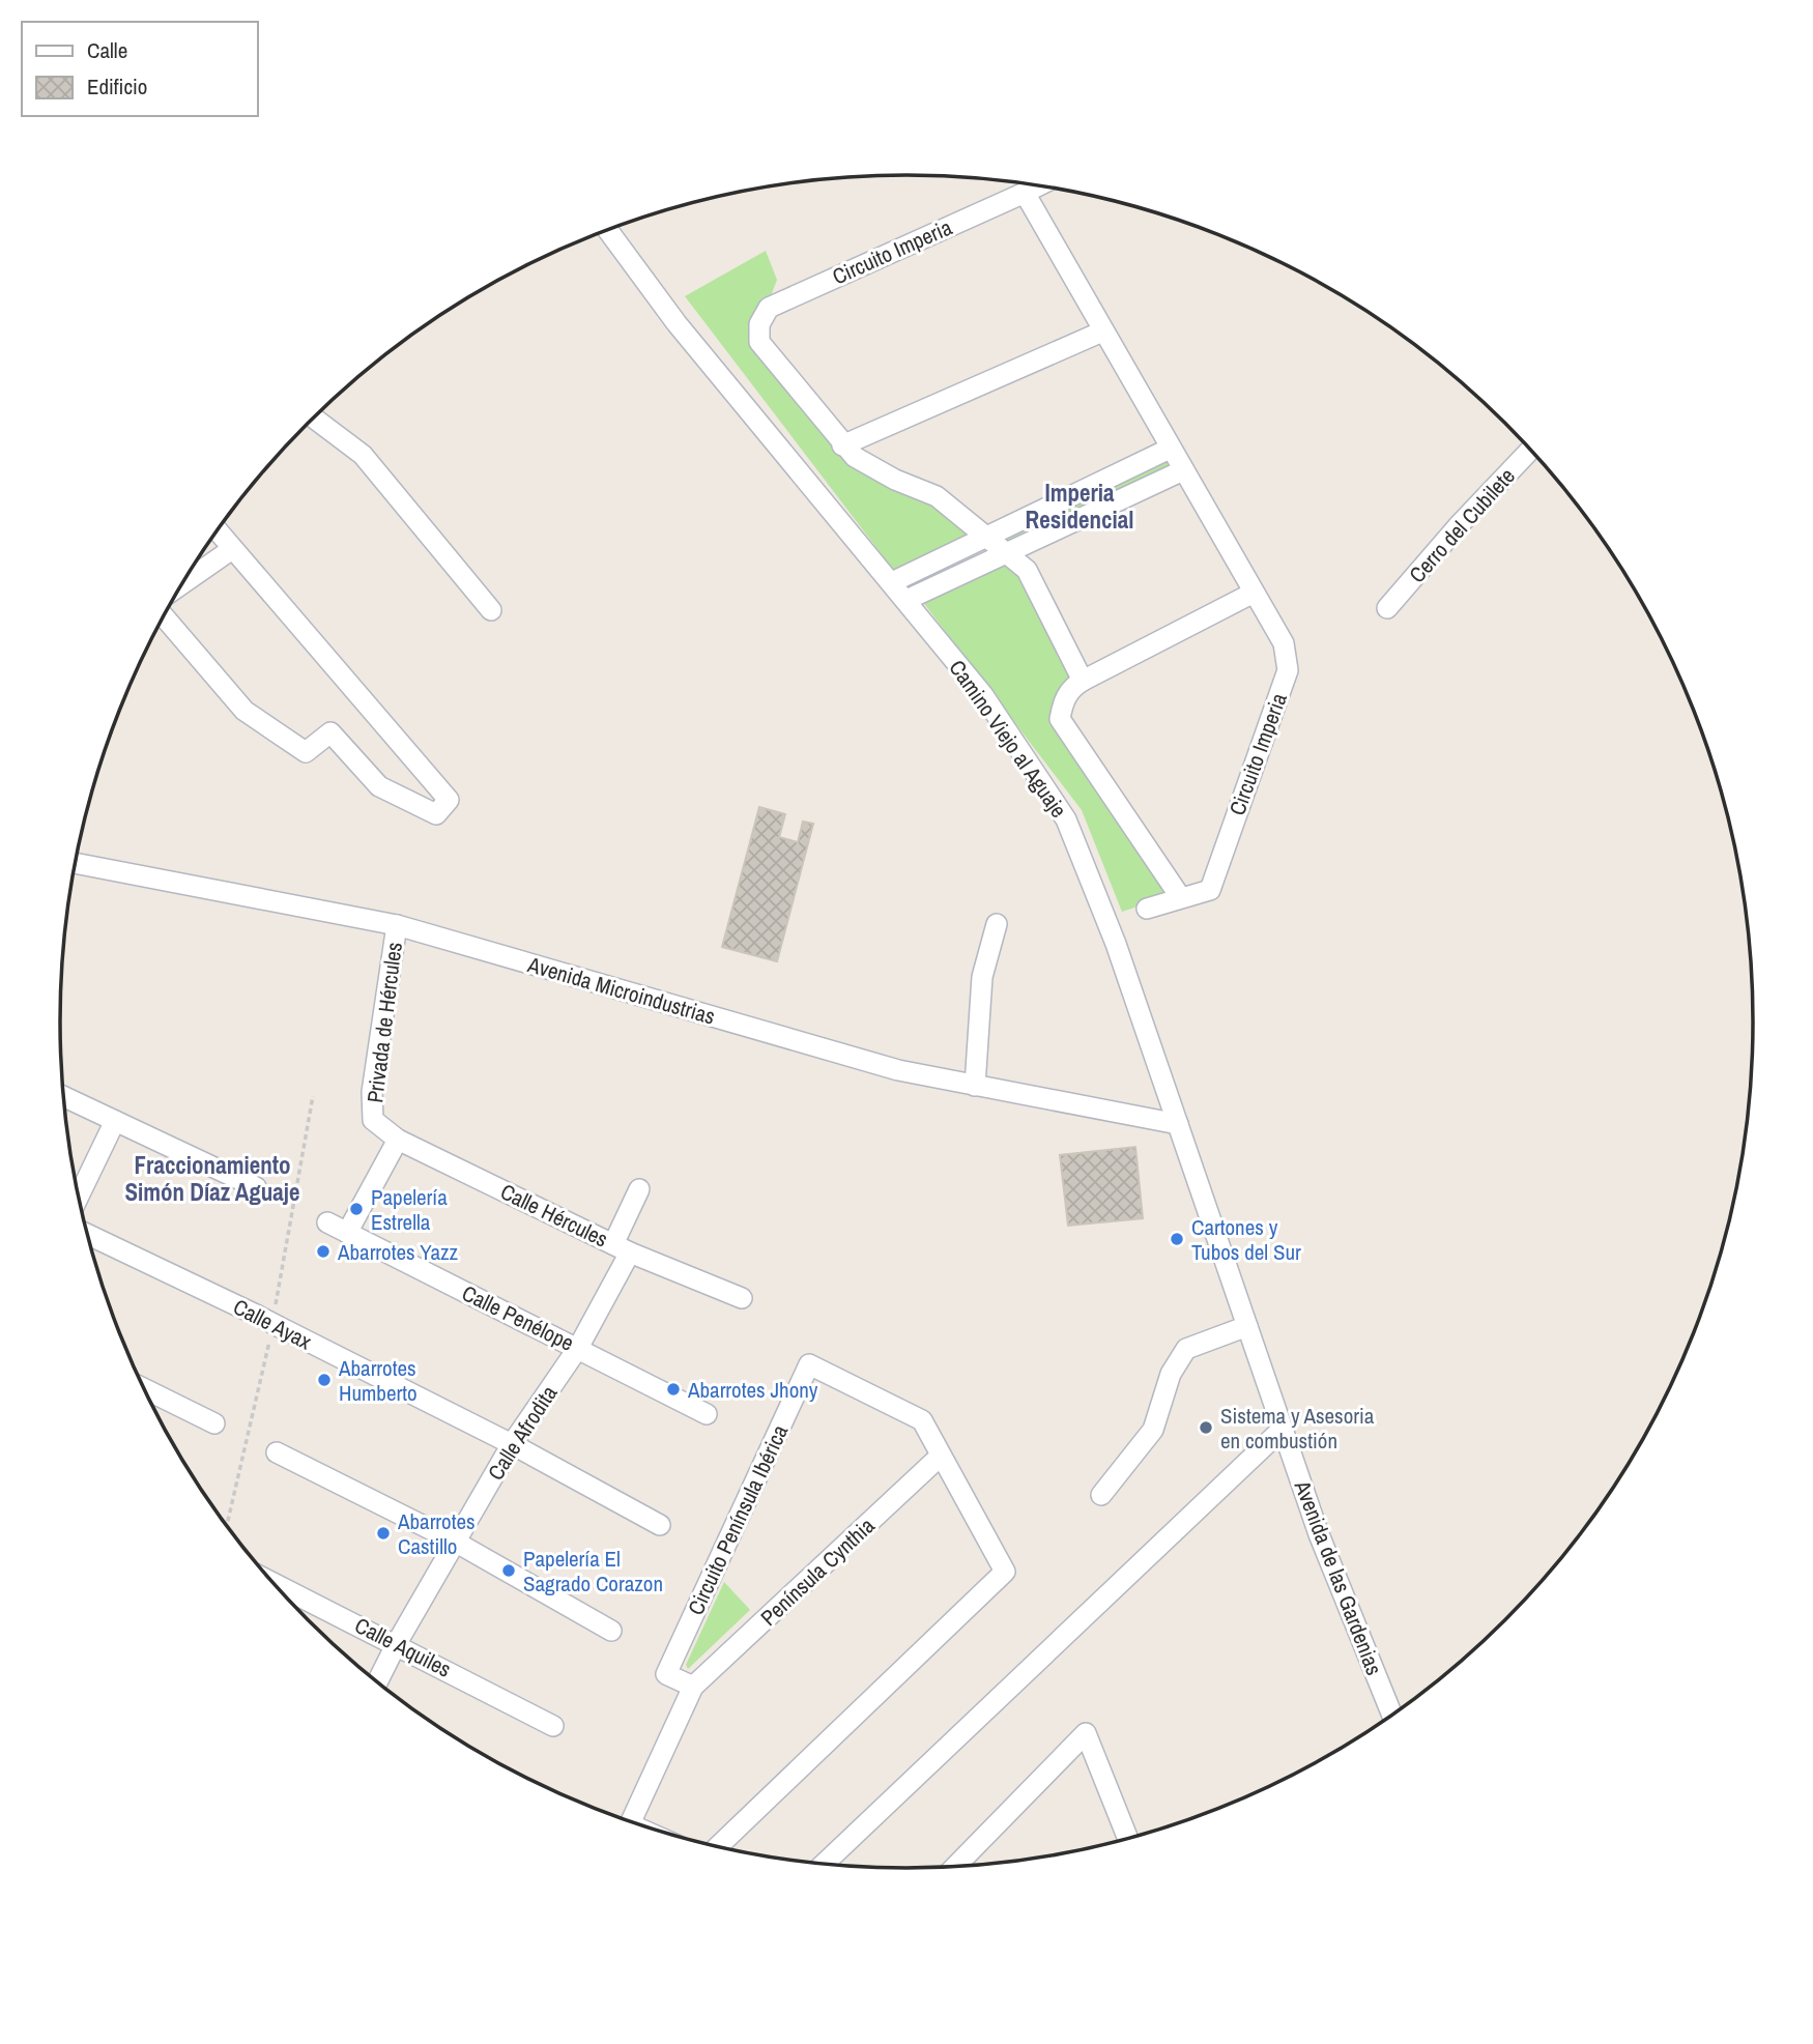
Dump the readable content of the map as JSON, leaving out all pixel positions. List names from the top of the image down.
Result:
{
  "streets": {
    "street": [
      "Circuito Imperia",
      "Cerro del Cubilete",
      "Camino Viejo al Aguaje",
      "Avenida Microindustrias",
      "Privada de Hércules",
      "Calle Hércules",
      "Calle Penélope",
      "Calle Ayax",
      "Calle Afrodita",
      "Circuito Península Ibérica",
      "Península Cynthia",
      "Avenida de las Gardenias",
      "Calle Aquiles"
    ]
  },
  "crossings": [
    ["Camino Viejo al Aguaje", "Avenida Microindustrias"],
    ["Camino Viejo al Aguaje", "Avenida de las Gardenias"],
    ["Avenida Microindustrias", "Privada de Hércules"],
    ["Privada de Hércules", "Calle Hércules"],
    ["Calle Hércules", "Calle Afrodita"],
    ["Calle Penélope", "Calle Afrodita"],
    ["Calle Ayax", "Calle Afrodita"],
    ["Calle Afrodita", "Calle Aquiles"],
    ["Circuito Península Ibérica", "Península Cynthia"]
  ],
  "districts": ["Imperia Residencial", "Fraccionamiento Simón Díaz Aguaje"],
  "places": [
    "Papelería Estrella",
    "Cartones y Tubos del Sur",
    "Abarrotes Yazz",
    "Abarrotes Humberto",
    "Abarrotes Jhony",
    "Sistema y Asesoria en combustión",
    "Abarrotes Castillo",
    "Papelería El Sagrado Corazon"
  ],
  "legend": ["Calle", "Edificio"]
}
